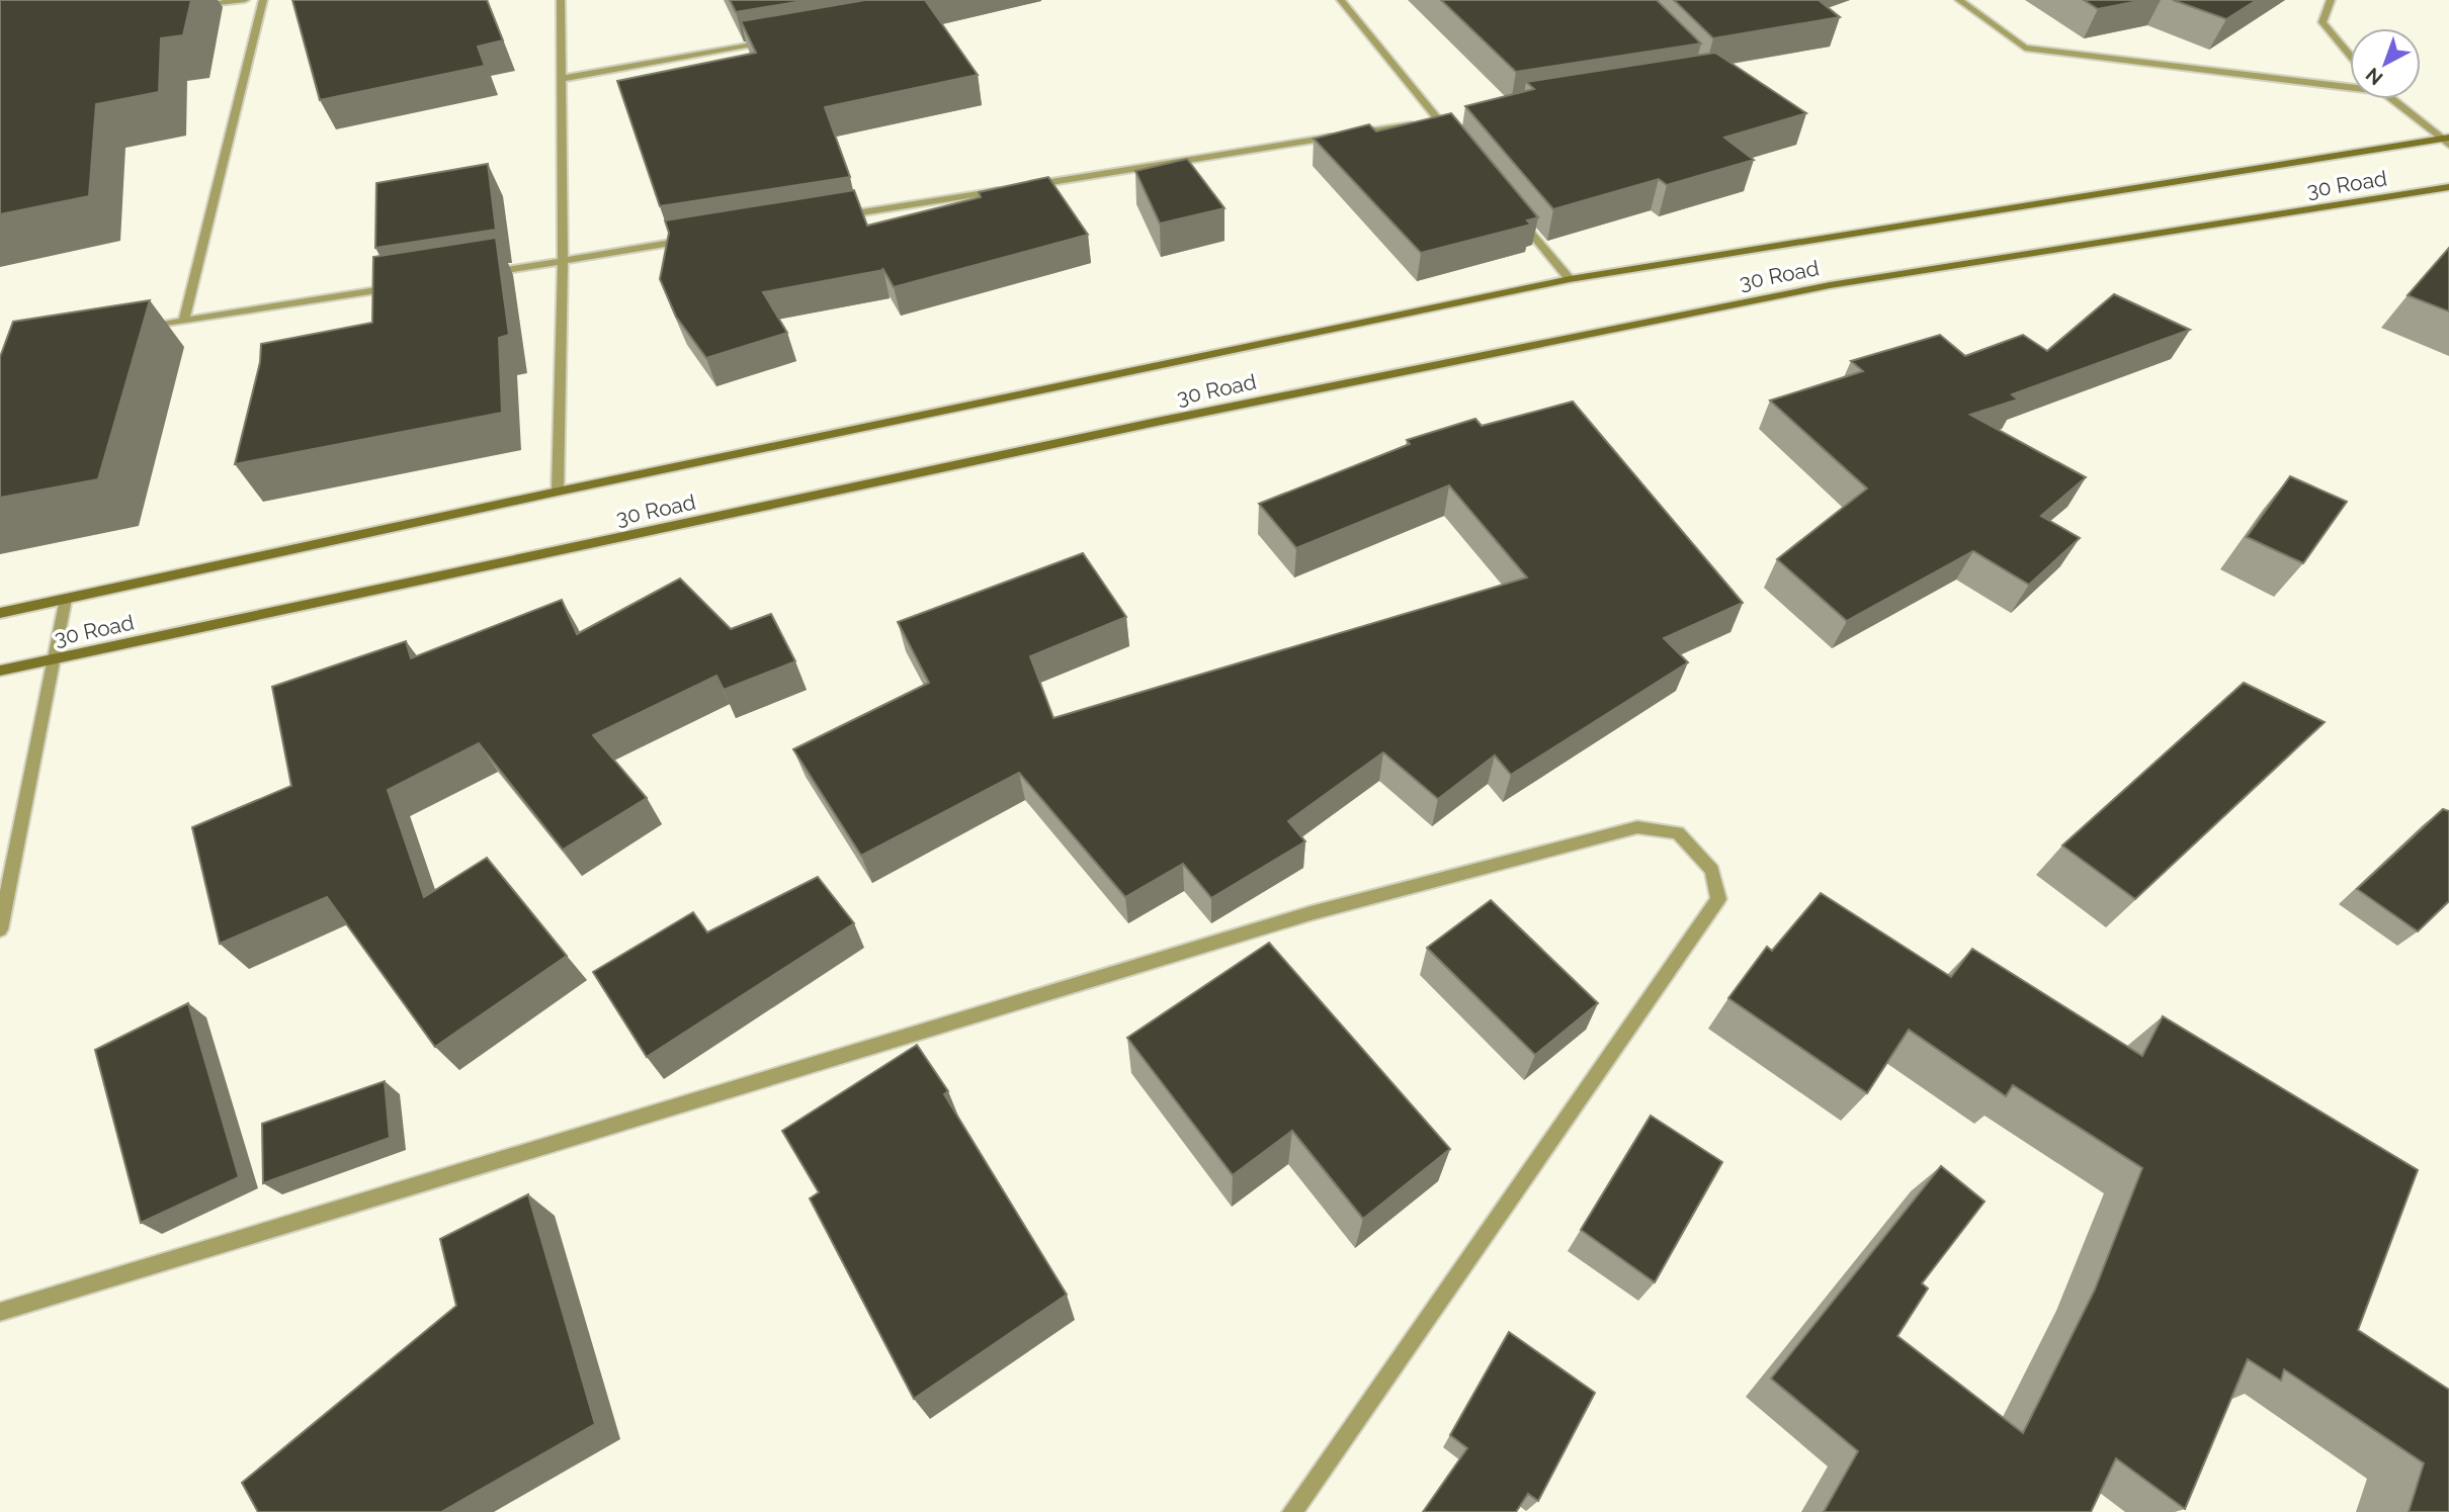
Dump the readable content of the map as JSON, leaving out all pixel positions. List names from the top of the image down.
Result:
{
  "streets": {
    "main road": ["30 Road"]
  },
  "north": "bottom left"
}
